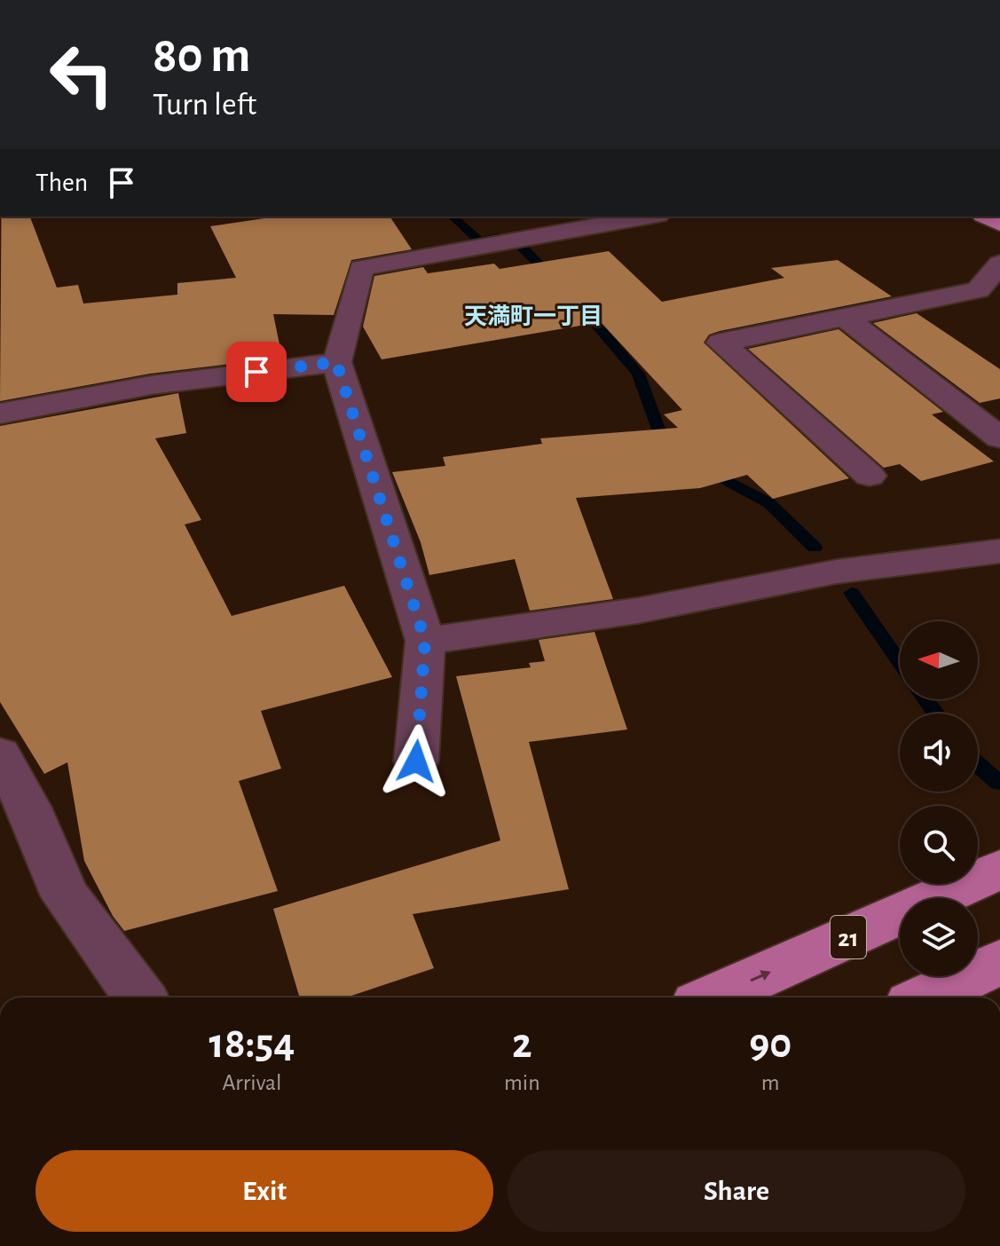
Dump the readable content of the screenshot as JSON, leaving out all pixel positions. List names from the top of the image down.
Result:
{
  "streets": {
    "main road": ["21"]
  },
  "districts": ["天満町一丁目"],
  "north": "left",
  "page": {
    "turn": ["80 m", "Turn left"],
    "then": "Then",
    "eta": [
      "18:54",
      "Arrival",
      "2",
      "min",
      "90",
      "m"
    ],
    "buttons": ["Exit", "Share"]
  }
}
